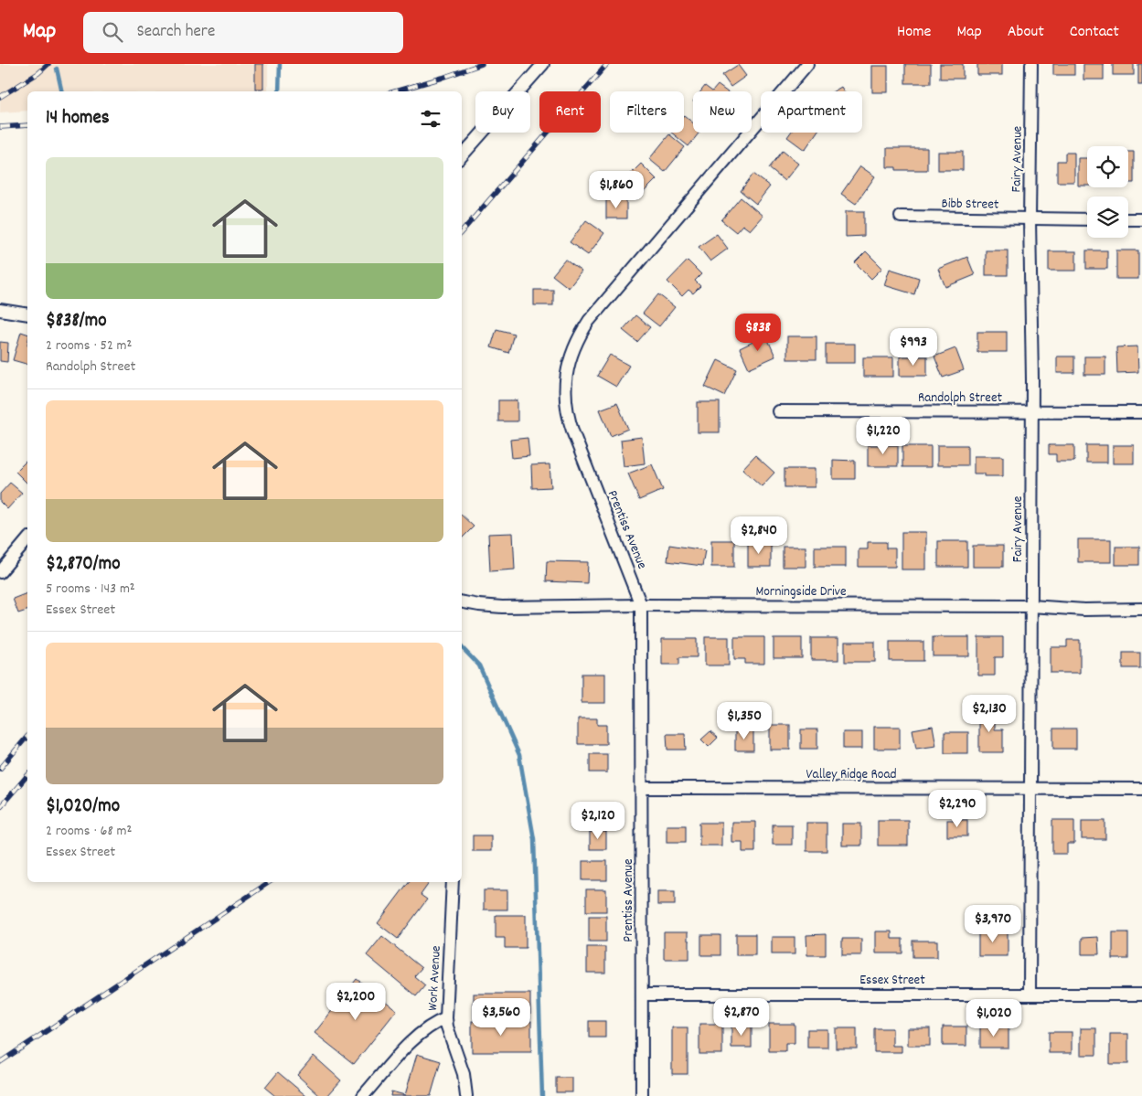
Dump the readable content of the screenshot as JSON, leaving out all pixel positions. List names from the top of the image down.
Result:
{
  "streets": {
    "street": [
      "Fairy Avenue",
      "Bibb Street",
      "Randolph Street",
      "Prentiss Avenue",
      "Morningside Drive",
      "Valley Ridge Road",
      "Work Avenue",
      "Essex Street"
    ]
  },
  "crossings": [
    ["Fairy Avenue", "Bibb Street"],
    ["Fairy Avenue", "Randolph Street"],
    ["Fairy Avenue", "Morningside Drive"],
    ["Fairy Avenue", "Valley Ridge Road"],
    ["Fairy Avenue", "Essex Street"],
    ["Prentiss Avenue", "Morningside Drive"],
    ["Prentiss Avenue", "Valley Ridge Road"],
    ["Prentiss Avenue", "Essex Street"]
  ],
  "page": {
    "header": "Map",
    "search": "Search here",
    "nav": [
      "Home",
      "Map",
      "About",
      "Contact"
    ],
    "chip": [
      "Buy",
      "Rent",
      "Filters",
      "New",
      "Apartment"
    ],
    "heading": "14 homes",
    "list": [
      {
        "name": "$838/mo",
        "note": "2 rooms · 52 m² · Randolph Street"
      },
      {
        "name": "$2,870/mo",
        "note": "5 rooms · 143 m² · Essex Street"
      },
      {
        "name": "$1,020/mo",
        "note": "2 rooms · 68 m² · Essex Street"
      }
    ],
    "price": [
      "$1,860",
      "$838",
      "$993",
      "$1,220",
      "$2,840",
      "$2,130",
      "$1,350",
      "$2,290",
      "$2,120",
      "$3,970",
      "$2,200",
      "$3,560",
      "$2,870",
      "$1,020"
    ]
  }
}
